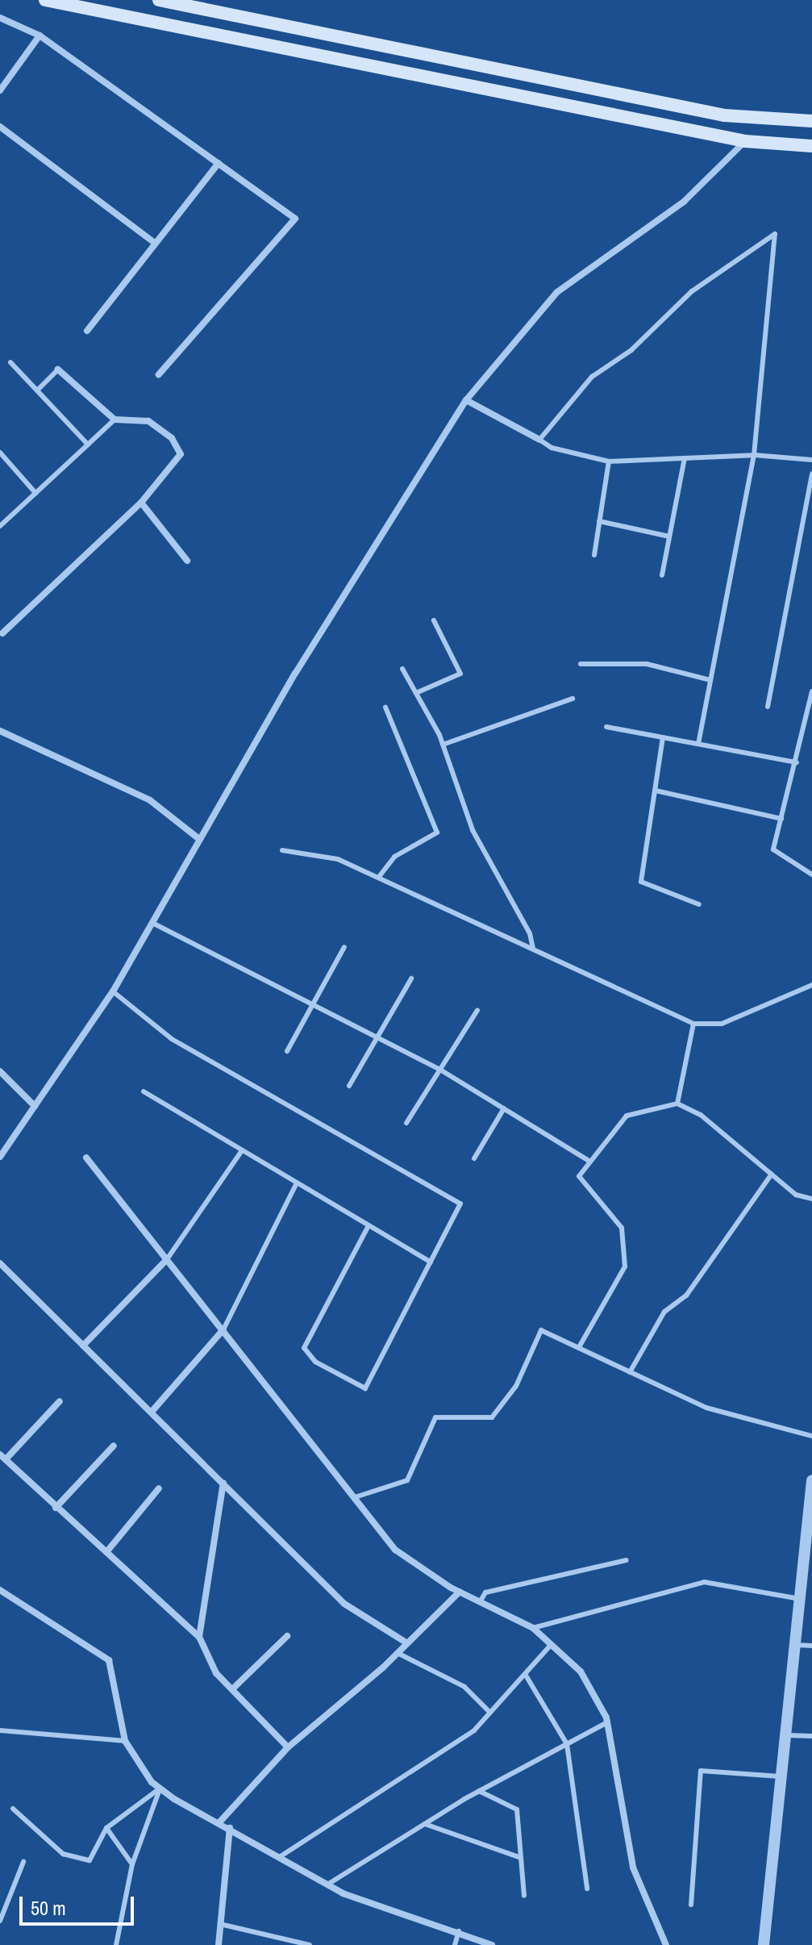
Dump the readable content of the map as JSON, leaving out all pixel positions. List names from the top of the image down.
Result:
{
  "scale_bar": "50 m"
}
